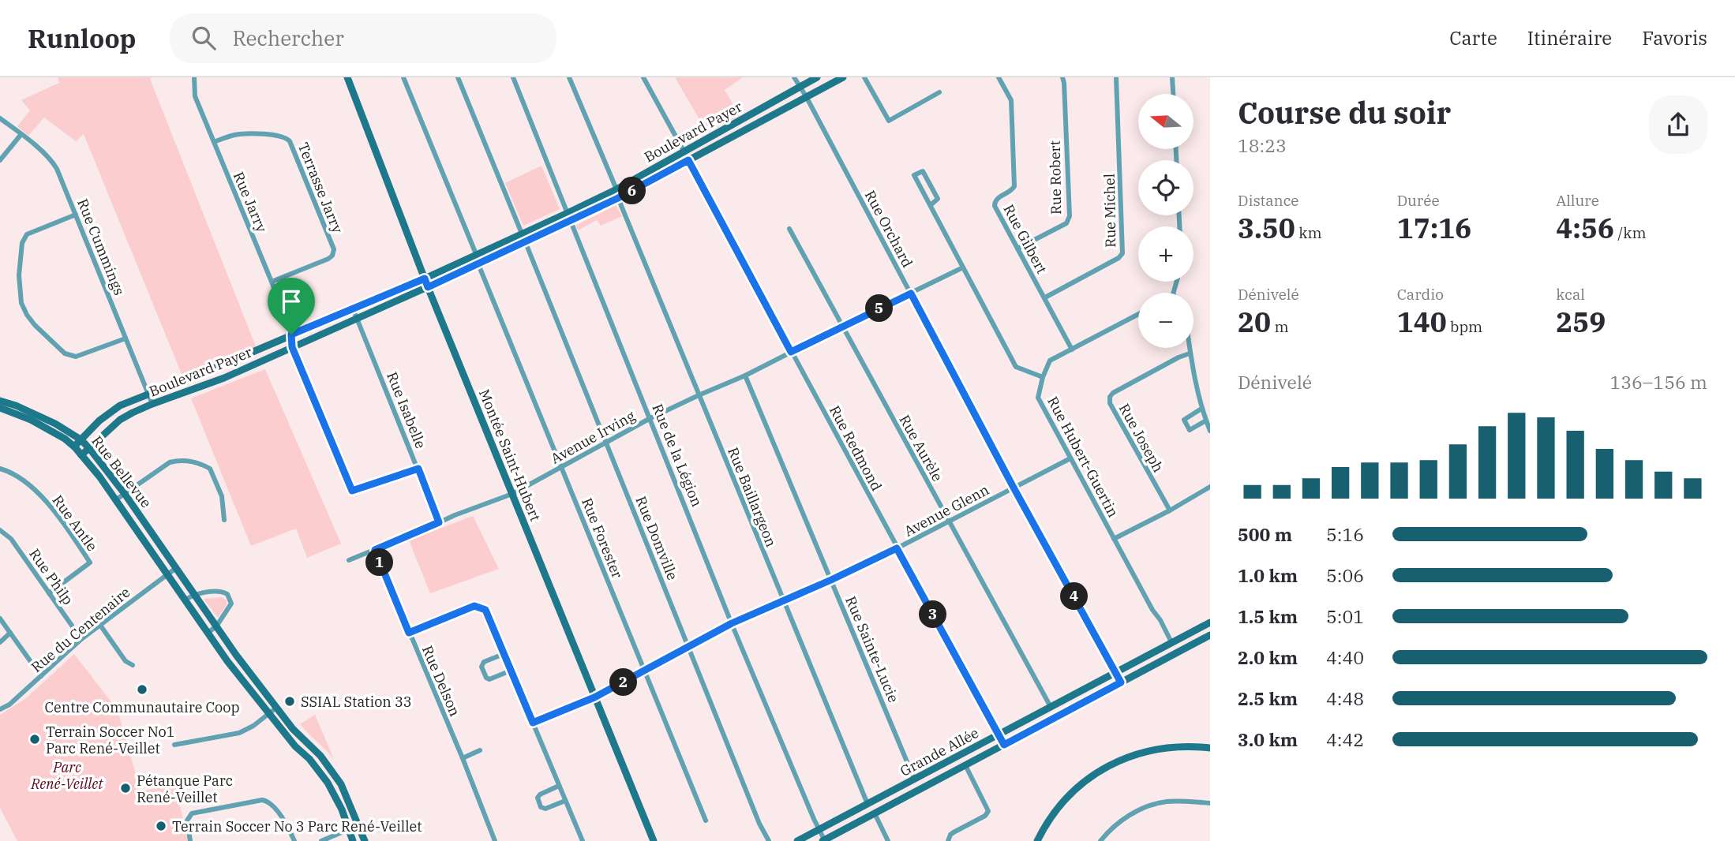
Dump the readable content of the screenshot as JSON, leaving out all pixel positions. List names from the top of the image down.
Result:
{
  "streets": {
    "street": [
      "Boulevard Payer",
      "Rue Robert",
      "Terrasse Jarry",
      "Rue Jarry",
      "Rue Michel",
      "Rue Orchard",
      "Rue Gilbert",
      "Rue Cummings",
      "Rue Isabelle",
      "Avenue Irving",
      "Rue Joseph",
      "Rue Redmond",
      "Rue Aurèle",
      "Montée Saint-Hubert",
      "Rue de la Légion",
      "Rue Hubert-Guertin",
      "Rue Bellevue",
      "Rue Baillargeon",
      "Avenue Glenn",
      "Rue Antle",
      "Rue Forester",
      "Rue Domville",
      "Rue Philp",
      "Rue du Centenaire",
      "Rue Sainte-Lucie",
      "Rue Delson",
      "Grande Allée"
    ]
  },
  "crossings": [
    ["Boulevard Payer", "Rue Jarry"],
    ["Boulevard Payer", "Rue Orchard"],
    ["Boulevard Payer", "Rue Cummings"],
    ["Boulevard Payer", "Rue Isabelle"],
    ["Boulevard Payer", "Rue Redmond"],
    ["Boulevard Payer", "Montée Saint-Hubert"],
    ["Boulevard Payer", "Rue de la Légion"],
    ["Boulevard Payer", "Rue Bellevue"],
    ["Boulevard Payer", "Rue Baillargeon"],
    ["Boulevard Payer", "Rue Forester"],
    ["Boulevard Payer", "Rue Domville"],
    ["Rue Robert", "Rue Gilbert"],
    ["Terrasse Jarry", "Rue Jarry"],
    ["Rue Jarry", "Rue Isabelle"],
    ["Rue Michel", "Rue Gilbert"],
    ["Rue Orchard", "Avenue Irving"],
    ["Rue Orchard", "Avenue Glenn"],
    ["Rue Orchard", "Grande Allée"],
    ["Rue Isabelle", "Avenue Irving"],
    ["Avenue Irving", "Rue Redmond"],
    ["Avenue Irving", "Rue Aurèle"],
    ["Avenue Irving", "Montée Saint-Hubert"],
    ["Avenue Irving", "Rue de la Légion"],
    ["Avenue Irving", "Rue Baillargeon"],
    ["Avenue Irving", "Rue Forester"],
    ["Avenue Irving", "Rue Domville"],
    ["Avenue Irving", "Rue Sainte-Lucie"],
    ["Avenue Irving", "Rue Delson"],
    ["Rue Redmond", "Avenue Glenn"],
    ["Rue Redmond", "Grande Allée"],
    ["Rue Aurèle", "Avenue Glenn"],
    ["Rue Aurèle", "Grande Allée"],
    ["Montée Saint-Hubert", "Avenue Glenn"],
    ["Rue de la Légion", "Avenue Glenn"],
    ["Rue de la Légion", "Grande Allée"],
    ["Rue Hubert-Guertin", "Avenue Glenn"],
    ["Rue Hubert-Guertin", "Grande Allée"],
    ["Rue Bellevue", "Rue du Centenaire"],
    ["Rue Baillargeon", "Avenue Glenn"],
    ["Rue Baillargeon", "Grande Allée"],
    ["Avenue Glenn", "Rue Forester"],
    ["Avenue Glenn", "Rue Domville"],
    ["Avenue Glenn", "Rue Sainte-Lucie"],
    ["Rue Antle", "Rue Philp"],
    ["Rue Philp", "Rue du Centenaire"],
    ["Rue Sainte-Lucie", "Grande Allée"]
  ],
  "parks": ["Parc René-Veillet"],
  "places": [
    "Centre Communautaire Coop",
    "SSIAL Station 33",
    "Terrain Soccer No1 Parc René-Veillet",
    "Pétanque Parc René-Veillet",
    "Terrain Soccer No 3 Parc René-Veillet"
  ],
  "north": "left",
  "page": {
    "header": "Runloop",
    "search": "Rechercher",
    "nav": ["Carte", "Itinéraire", "Favoris"],
    "heading": ["Course du soir", "18:23"],
    "map_buttons": ["+", "−"],
    "stats": [
      ["Distance", "3.50 km"],
      ["Durée", "17:16"],
      ["Allure", "4:56 /km"],
      ["Dénivelé", "20 m"],
      ["Cardio", "140 bpm"],
      ["kcal", "259"]
    ],
    "pins": [
      "6",
      "5",
      "1",
      "4",
      "3",
      "2"
    ],
    "chart": ["Dénivelé", "136–156 m"],
    "list": [
      {
        "name": "500 m",
        "note": "5:16"
      },
      {
        "name": "1.0 km",
        "note": "5:06"
      },
      {
        "name": "1.5 km",
        "note": "5:01"
      },
      {
        "name": "2.0 km",
        "note": "4:40"
      },
      {
        "name": "2.5 km",
        "note": "4:48"
      },
      {
        "name": "3.0 km",
        "note": "4:42"
      }
    ]
  }
}
